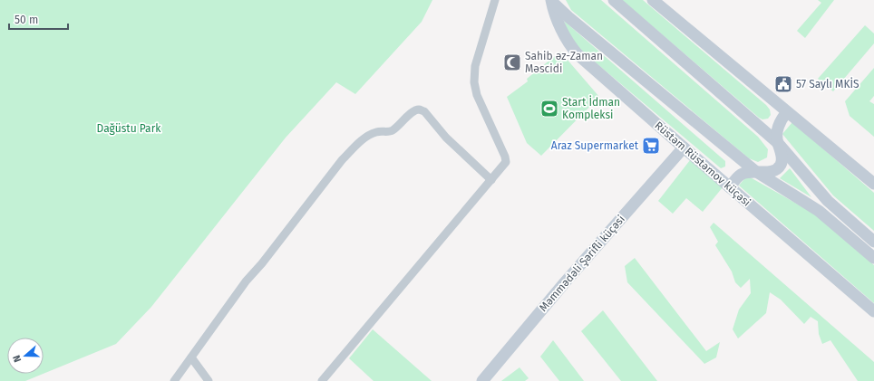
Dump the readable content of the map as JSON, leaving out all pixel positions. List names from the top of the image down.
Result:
{
  "streets": {
    "street": ["Rüstəm Rüstəmov küçəsi", "Məmmədəli Şərifli küçəsi"]
  },
  "crossings": [
    ["Rüstəm Rüstəmov küçəsi", "Məmmədəli Şərifli küçəsi"]
  ],
  "parks": ["Dağüstu Park"],
  "places": {
    "mosque": ["Sahib əz-Zaman Məscidi"],
    "public building": ["57 Saylı MKİS"],
    "sports": ["Start İdman Kompleksi"],
    "supermarket": ["Araz Supermarket"]
  },
  "scale_bar": "50 m",
  "north": "left"
}
